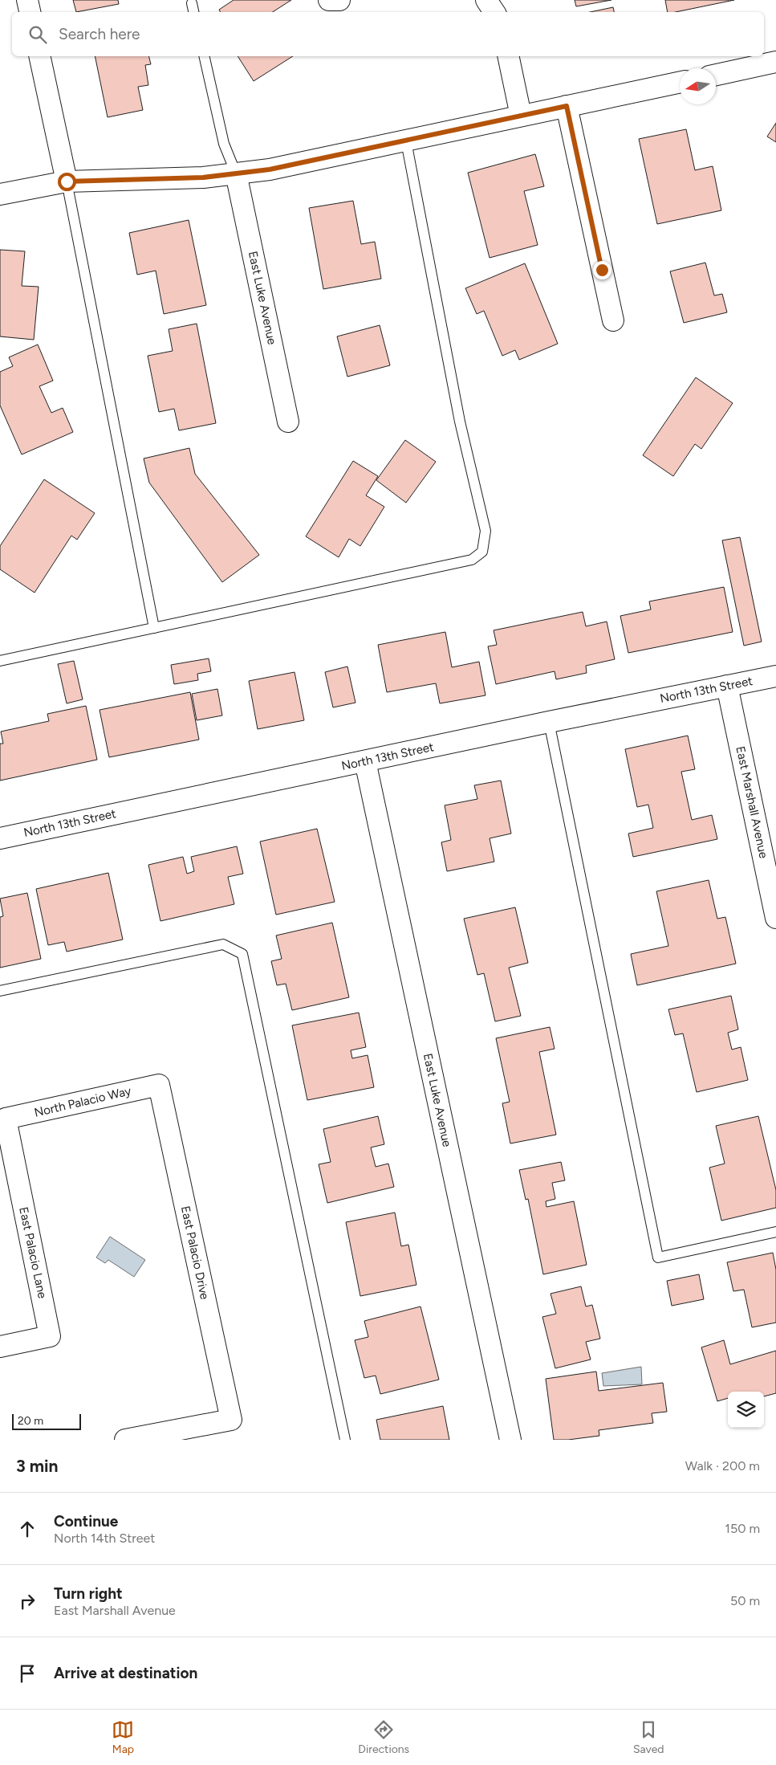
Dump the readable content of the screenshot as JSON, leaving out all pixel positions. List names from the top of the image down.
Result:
{
  "streets": {
    "street": [
      "East Luke Avenue",
      "North 13th Street",
      "East Marshall Avenue",
      "North Palacio Way",
      "East Palacio Lane",
      "East Palacio Drive"
    ]
  },
  "crossings": [
    ["East Luke Avenue", "North 13th Street"],
    ["North 13th Street", "East Marshall Avenue"],
    ["North Palacio Way", "East Palacio Lane"],
    ["North Palacio Way", "East Palacio Drive"]
  ],
  "scale_bar": "20 m",
  "north": "left",
  "page": {
    "search": "Search here",
    "scale": "20 m",
    "heading": ["3 min", "Walk · 200 m"],
    "list": [
      ["Continue", "North 14th Street", "150 m"],
      ["Turn right", "East Marshall Avenue", "50 m"],
      "Arrive at destination"
    ],
    "nav": ["Map", "Directions", "Saved"]
  }
}
